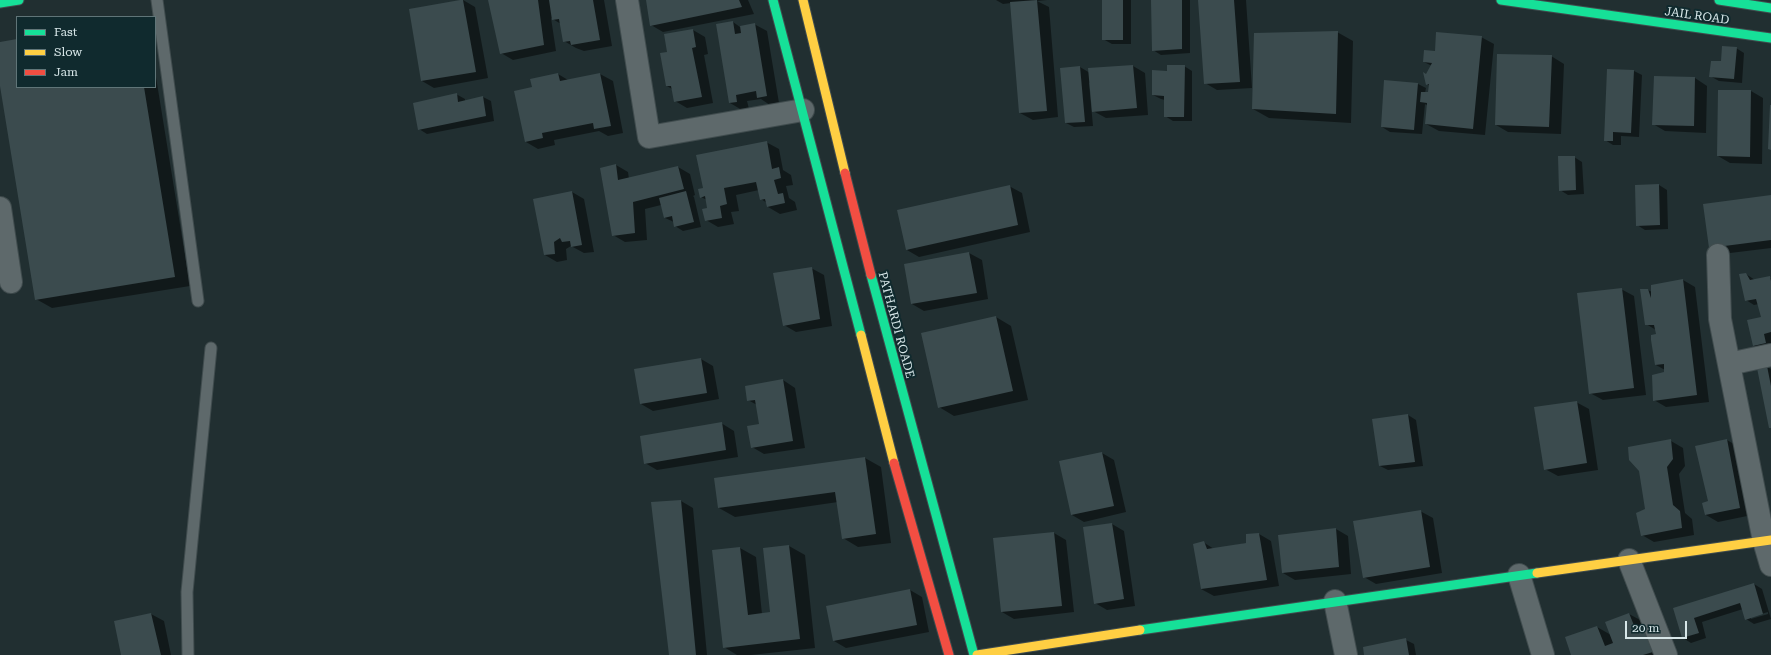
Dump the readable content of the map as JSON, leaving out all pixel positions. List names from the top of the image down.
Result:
{
  "streets": {
    "street": ["JAIL ROAD", "PATHARDI ROADE"]
  },
  "legend": ["Fast", "Slow", "Jam"],
  "scale_bar": "20 m"
}
